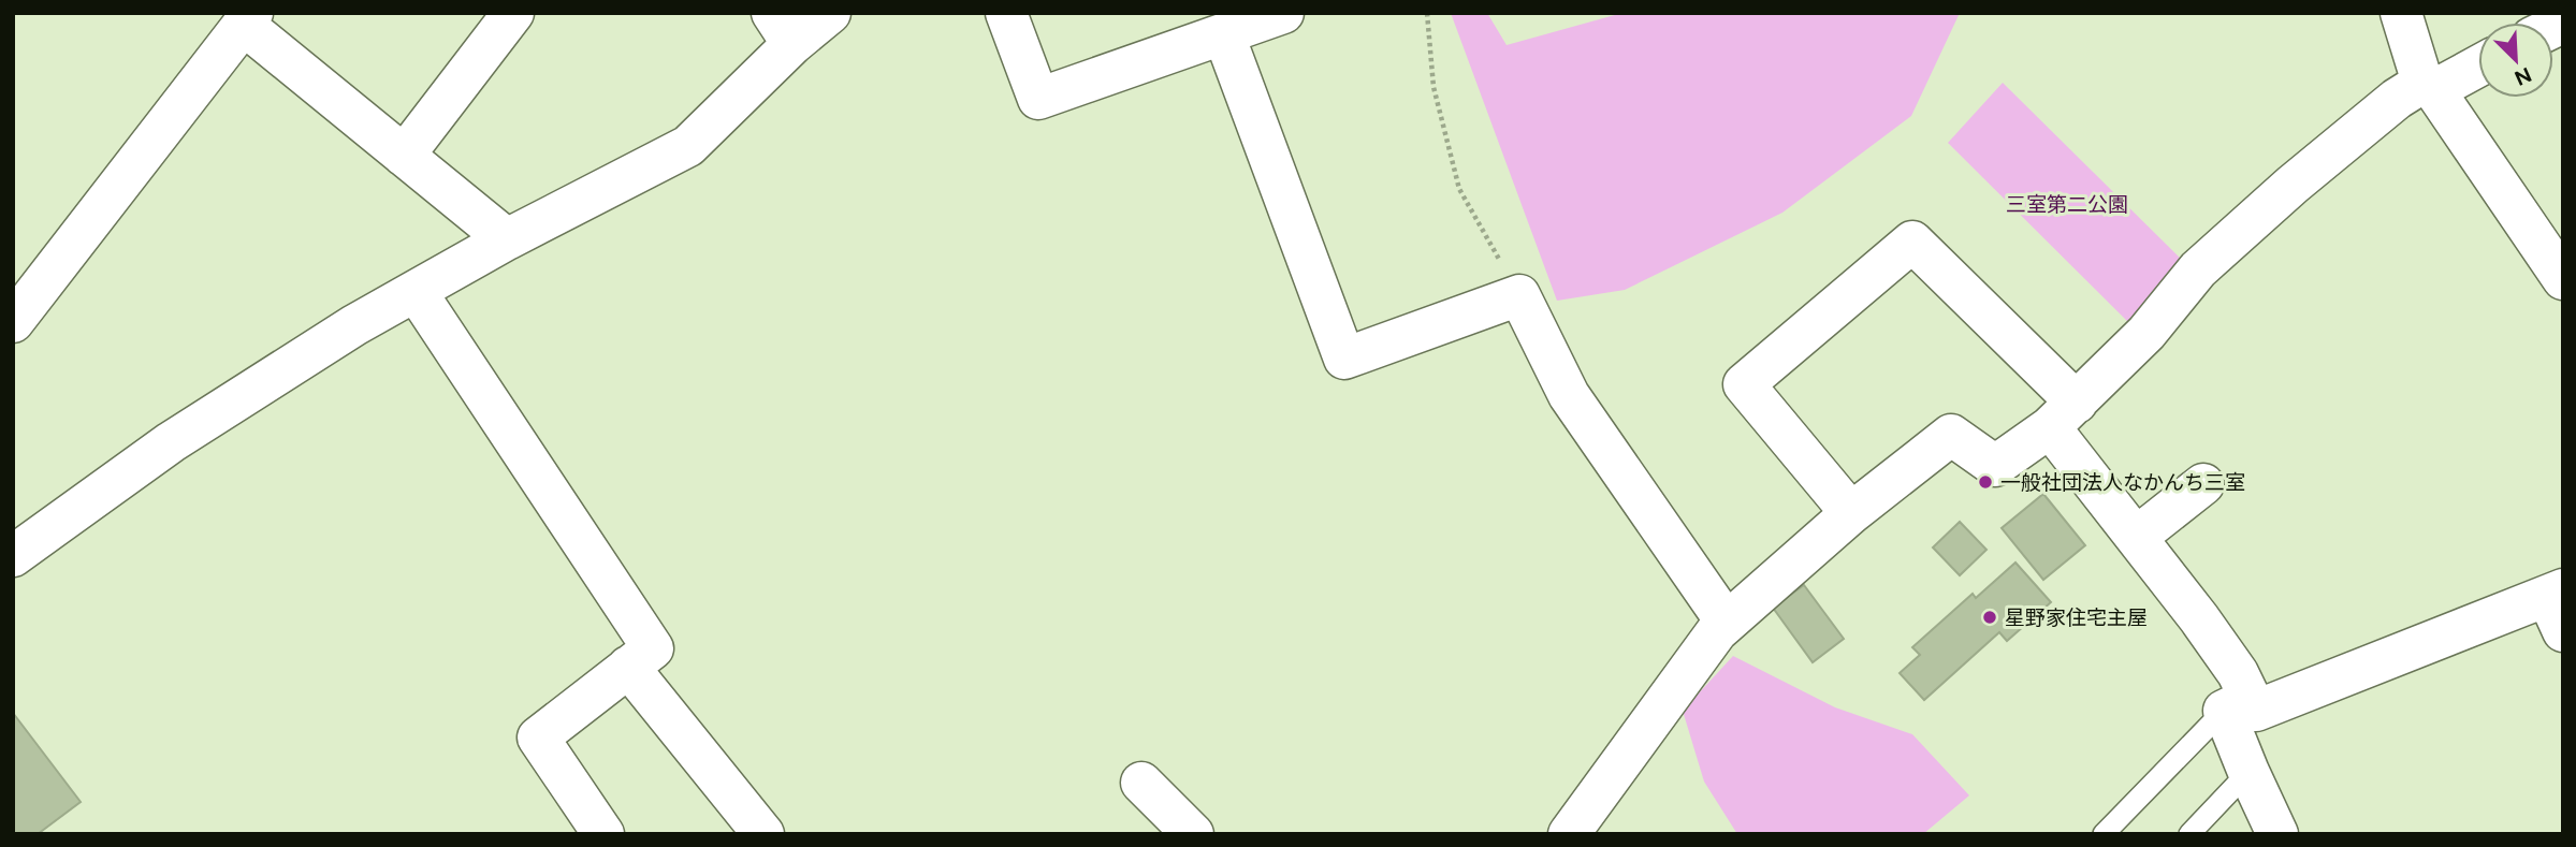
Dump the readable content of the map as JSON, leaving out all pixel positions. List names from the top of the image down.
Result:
{
  "parks": ["三室第二公園"],
  "places": ["一般社団法人なかんち三室", "星野家住宅主屋"],
  "north": "bottom right"
}
